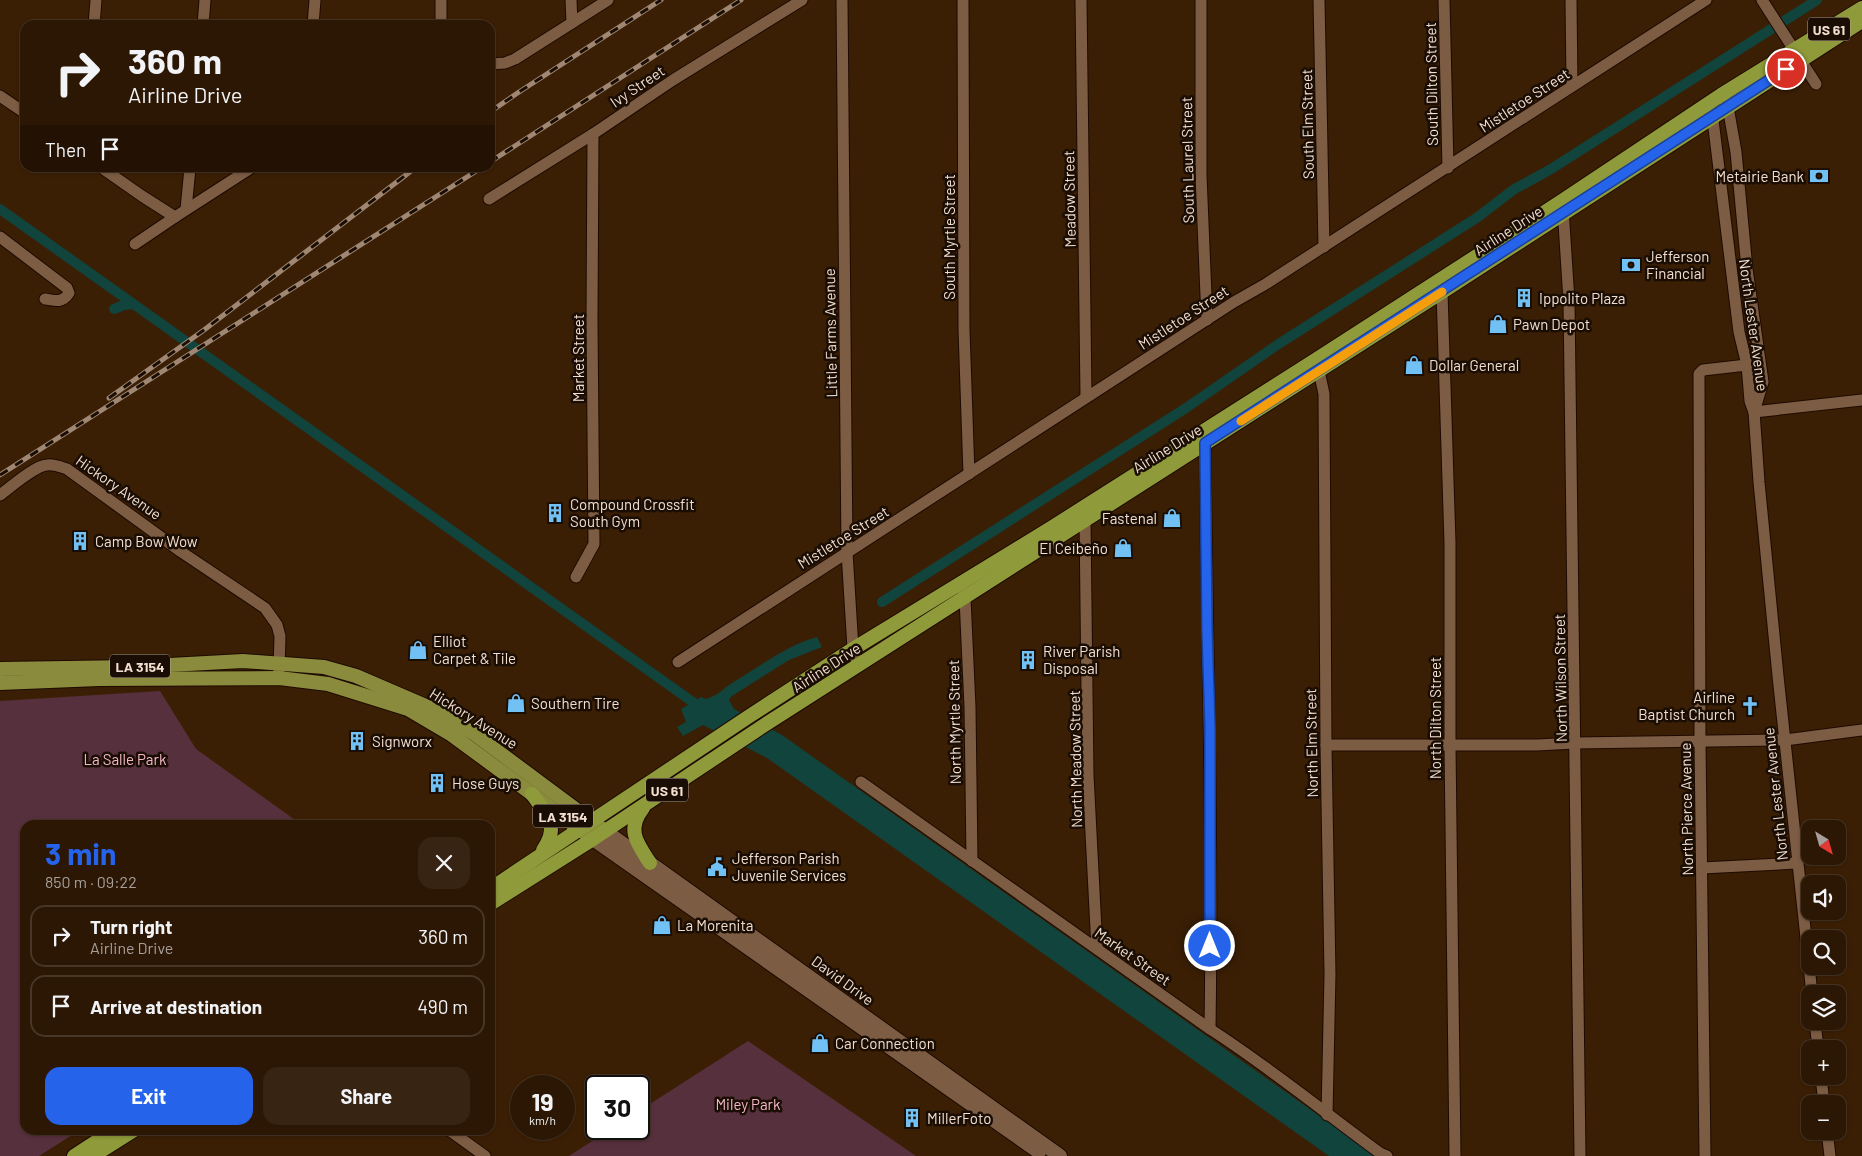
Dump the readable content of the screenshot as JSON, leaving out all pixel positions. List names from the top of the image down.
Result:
{
  "streets": {
    "highway": ["US 61", "Airline Drive"],
    "main road": ["Hickory Avenue", "LA 3154", "David Drive"],
    "street": [
      "South Dilton Street",
      "Ivy Street",
      "Mistletoe Street",
      "South Elm Street",
      "South Laurel Street",
      "Meadow Street",
      "South Myrtle Street",
      "North Lester Avenue",
      "Little Farms Avenue",
      "Market Street",
      "North Wilson Street",
      "North Dilton Street",
      "North Myrtle Street",
      "North Elm Street",
      "North Meadow Street",
      "North Pierce Avenue"
    ]
  },
  "crossings": [
    ["South Dilton Street", "Mistletoe Street"],
    ["Ivy Street", "Market Street"],
    ["Mistletoe Street", "South Elm Street"],
    ["Mistletoe Street", "South Laurel Street"],
    ["Mistletoe Street", "Meadow Street"],
    ["Mistletoe Street", "South Myrtle Street"],
    ["Mistletoe Street", "Little Farms Avenue"],
    ["Airline Drive", "North Lester Avenue"],
    ["Airline Drive", "Little Farms Avenue"],
    ["Airline Drive", "Hickory Avenue"],
    ["Airline Drive", "North Wilson Street"],
    ["Airline Drive", "North Dilton Street"],
    ["Airline Drive", "North Myrtle Street"],
    ["Airline Drive", "North Elm Street"],
    ["Airline Drive", "North Meadow Street"],
    ["Airline Drive", "David Drive"],
    ["North Lester Avenue", "North Pierce Avenue"],
    ["Market Street", "North Myrtle Street"],
    ["Market Street", "North Elm Street"],
    ["Market Street", "North Meadow Street"],
    ["Hickory Avenue", "LA 3154"],
    ["Hickory Avenue", "David Drive"]
  ],
  "parks": ["La Salle Park", "Miley Park"],
  "places": {
    "bank": ["Metairie Bank", "Jefferson Financial"],
    "building": [
      "Ippolito Plaza",
      "Compound Crossfit South Gym",
      "Camp Bow Wow",
      "River Parish Disposal",
      "Signworx",
      "Hose Guys",
      "MillerFoto"
    ],
    "shop": [
      "Pawn Depot",
      "Dollar General",
      "Fastenal",
      "El Ceibeño",
      "Elliot Carpet & Tile",
      "Southern Tire",
      "La Morenita",
      "Car Connection"
    ],
    "church": ["Airline Baptist Church"],
    "public building": ["Jefferson Parish Juvenile Services"]
  },
  "north": "bottom right",
  "page": {
    "turn": ["360 m", "Airline Drive"],
    "then": "Then",
    "map_buttons": ["+", "−"],
    "heading": ["3 min", "850 m · 09:22"],
    "list": [
      {
        "name": "Turn right",
        "note": "Airline Drive",
        "value": "360 m"
      },
      {
        "name": "Arrive at destination",
        "value": "490 m"
      }
    ],
    "buttons": ["Exit", "Share"],
    "speed": "19 km/h",
    "limit": "30"
  }
}
